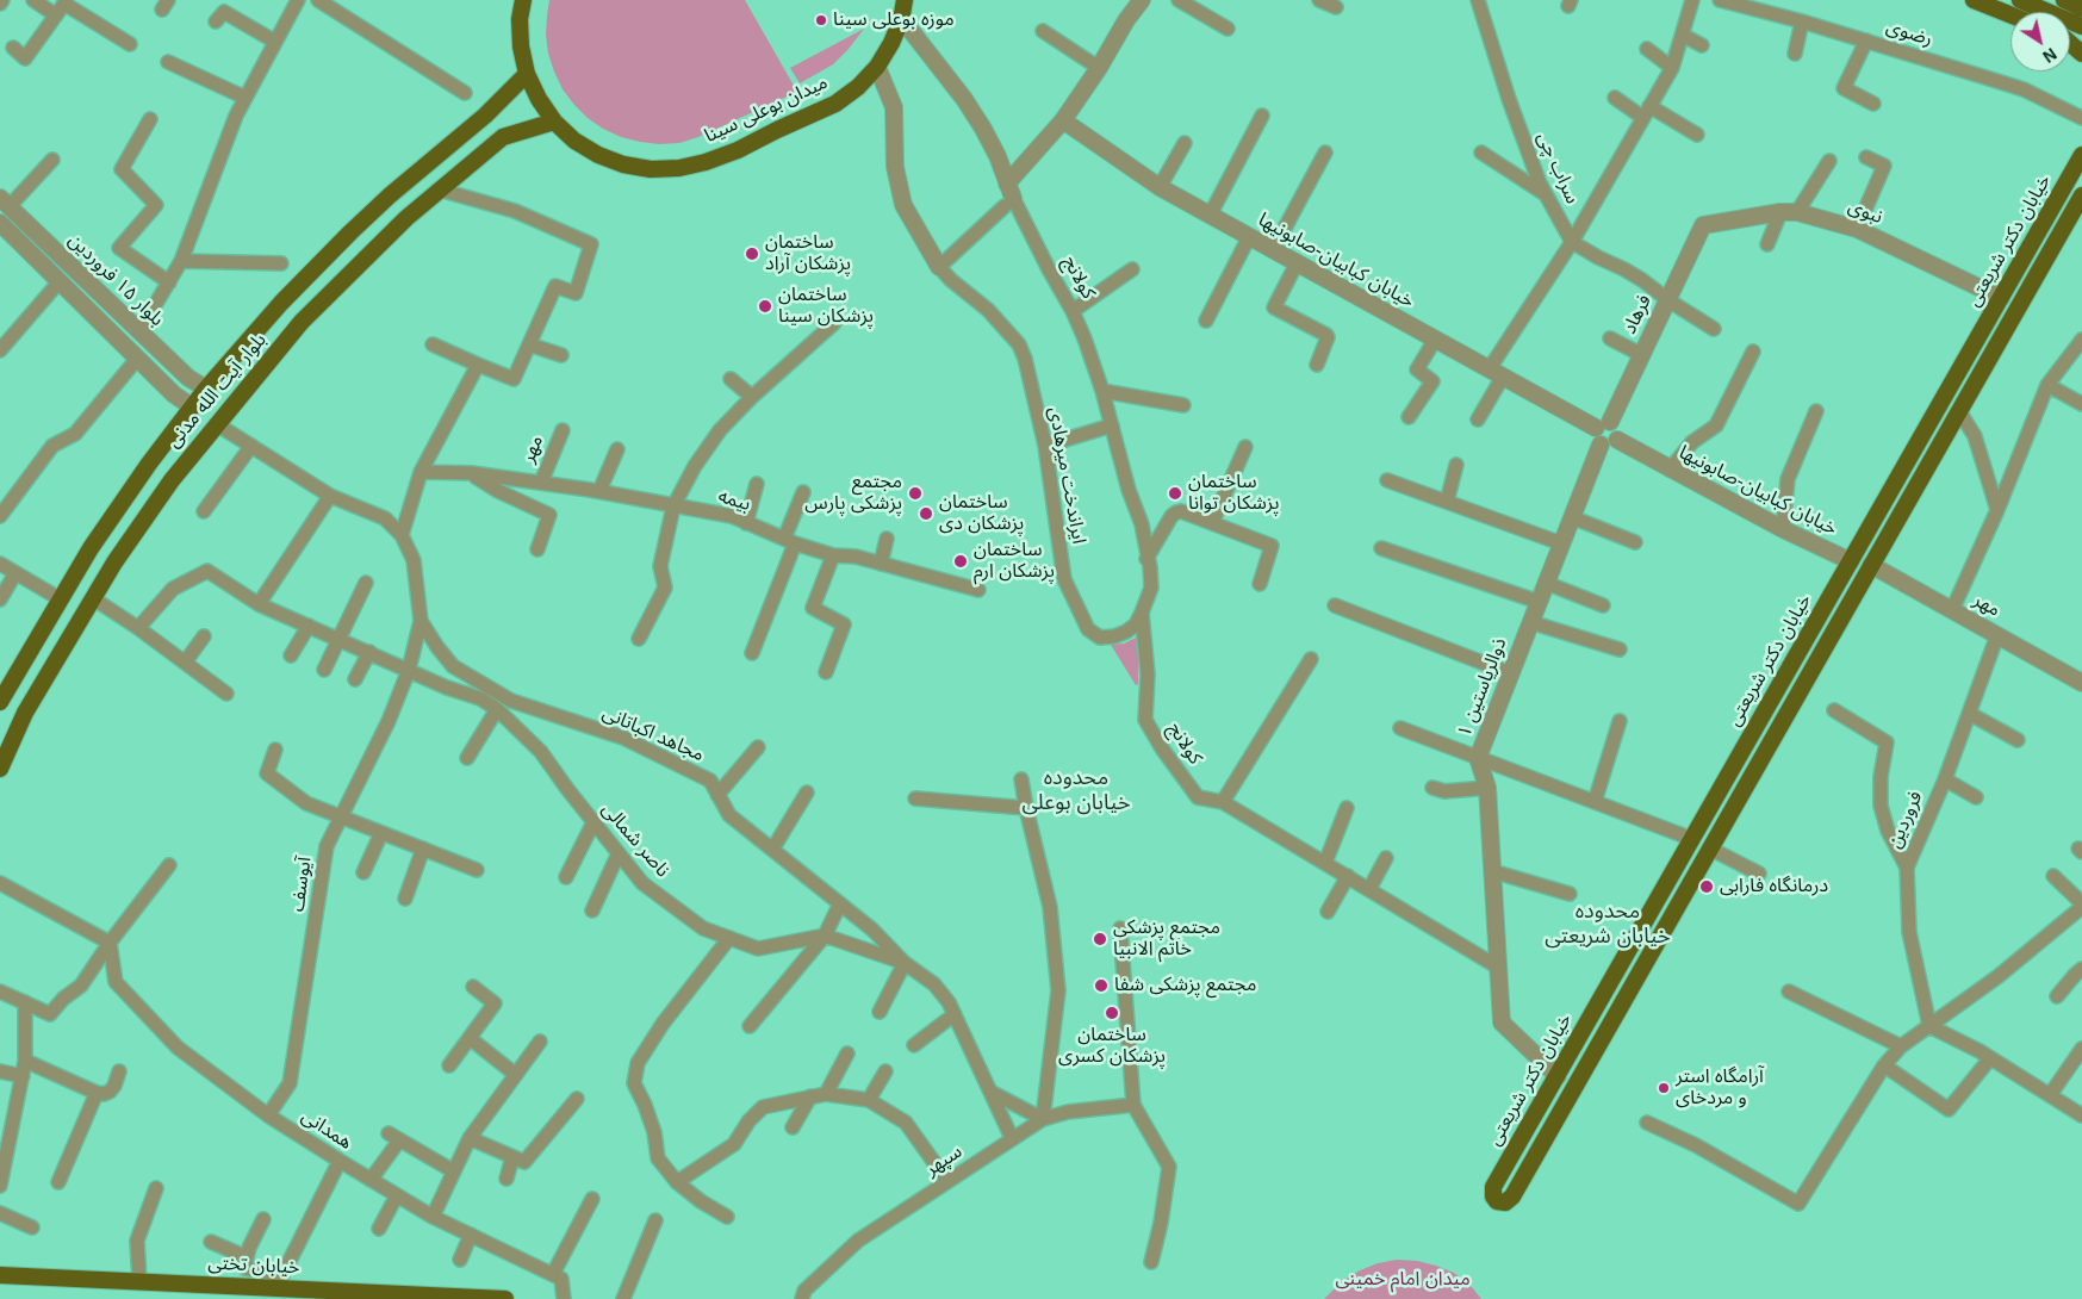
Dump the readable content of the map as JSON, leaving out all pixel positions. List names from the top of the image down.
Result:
{
  "streets": {
    "main road": [
      "میدان بوعلی سینا",
      "خیابان دکتر شریعتی",
      "بلوار آیت الله مدنی",
      "خیابان تختی"
    ],
    "street": [
      "رضوی",
      "سراب چی",
      "نبوی",
      "خیابان کبابیان-صابونیها",
      "کولانج",
      "بلوار ۱۵ فروردین",
      "فرهاد",
      "مهر",
      "ایراندخت میرهادی",
      "بیمه",
      "ذوالریاستین ۱",
      "مجاهد اکباتانی",
      "فروردین",
      "ناصر شمالی",
      "آیوسف",
      "همدانی",
      "سپهر"
    ]
  },
  "crossings": [
    ["میدان بوعلی سینا", "کولانج"],
    ["میدان بوعلی سینا", "بلوار آیت الله مدنی"],
    ["نبوی", "خیابان دکتر شریعتی"],
    ["نبوی", "فرهاد"],
    ["خیابان دکتر شریعتی", "خیابان کبابیان-صابونیها"],
    ["خیابان دکتر شریعتی", "مهر"],
    ["خیابان دکتر شریعتی", "ذوالریاستین ۱"],
    ["خیابان کبابیان-صابونیها", "فرهاد"],
    ["خیابان کبابیان-صابونیها", "ذوالریاستین ۱"],
    ["کولانج", "ایراندخت میرهادی"],
    ["کولانج", "ذوالریاستین ۱"],
    ["بلوار ۱۵ فروردین", "بلوار آیت الله مدنی"],
    ["مهر", "بیمه"],
    ["مهر", "فروردین"],
    ["مجاهد اکباتانی", "آیوسف"],
    ["ناصر شمالی", "آیوسف"],
    ["آیوسف", "همدانی"]
  ],
  "districts": ["محدوده خیابان بوعلی", "محدوده خیابان شریعتی"],
  "parks": ["میدان امام خمینی"],
  "places": [
    "موزه بوعلی سینا",
    "ساختمان پزشکان آراد",
    "ساختمان پزشکان سینا",
    "مجتمع پزشکی پارس",
    "ساختمان پزشکان توانا",
    "ساختمان پزشکان دی",
    "ساختمان پزشکان ارم",
    "درمانگاه فارابی",
    "مجتمع پزشکی خاتم الانبیا",
    "مجتمع پزشکی شفا",
    "ساختمان پزشکان کسری",
    "آرامگاه استر و مردخای"
  ],
  "north": "bottom right"
}
